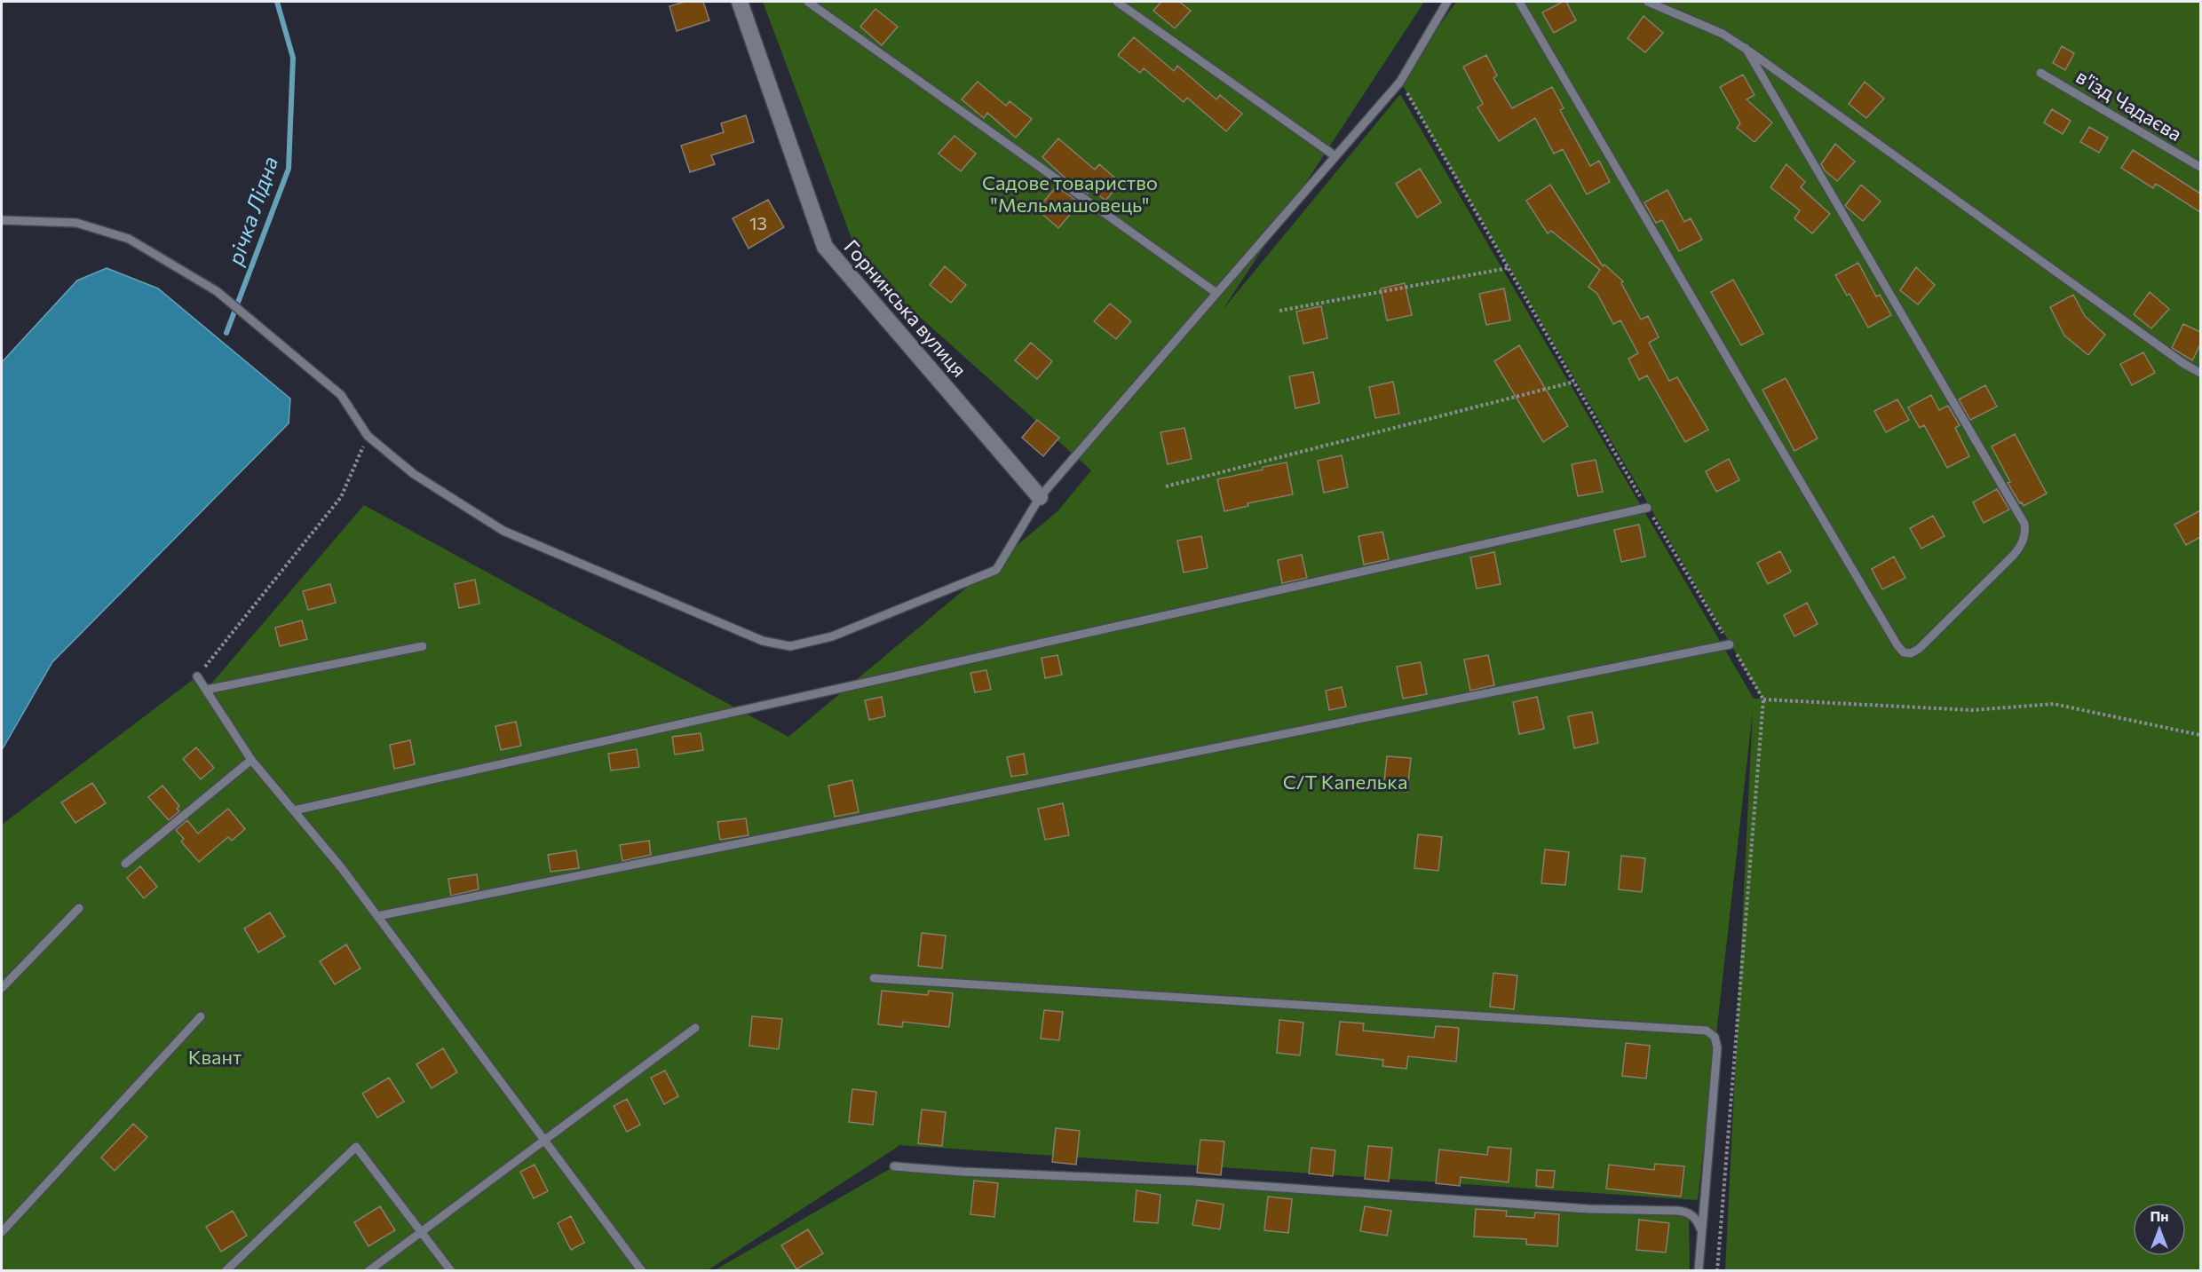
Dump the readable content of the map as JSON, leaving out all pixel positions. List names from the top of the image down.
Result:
{
  "streets": {
    "street": ["Горнинська вулиця"],
    "lane": ["в'їзд Чадаєва"]
  },
  "water": ["річка Лідна"],
  "parks": ["Садове товариство \"Мельмашовець\"", "С/Т Капелька", "Квант"],
  "house_numbers": ["13"],
  "north": "top"
}
